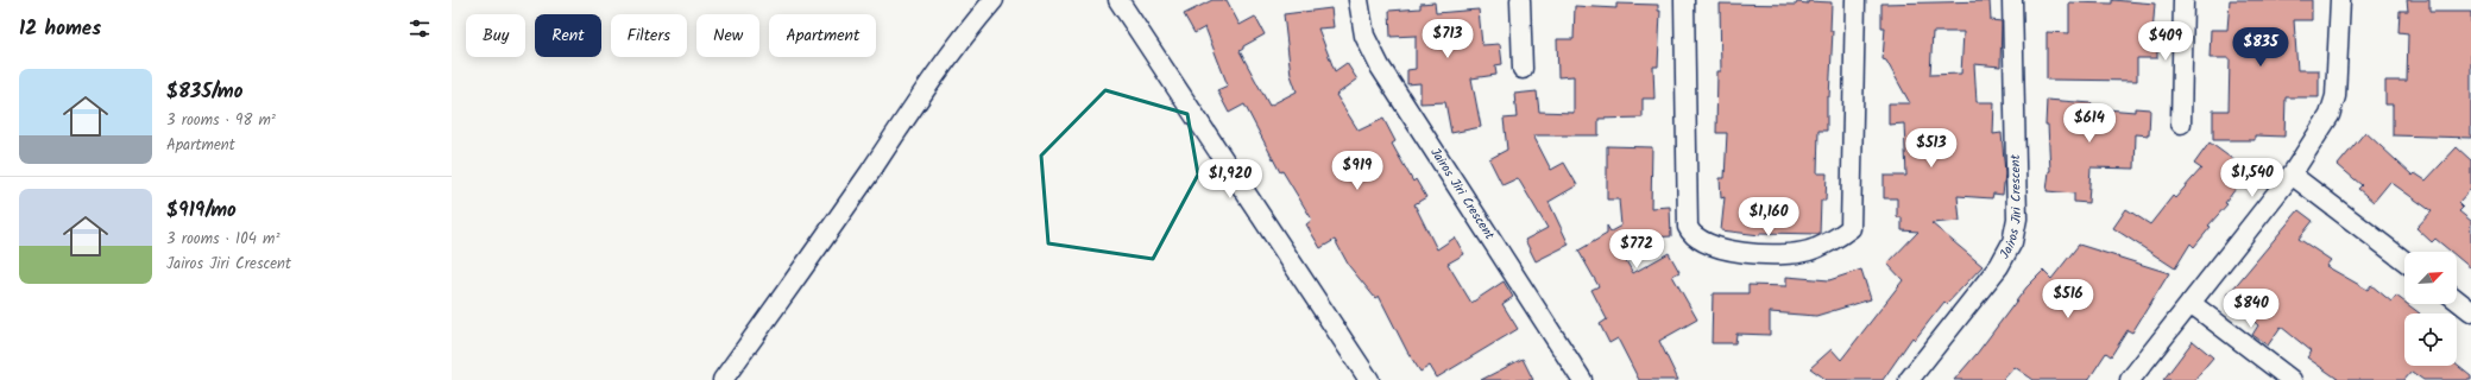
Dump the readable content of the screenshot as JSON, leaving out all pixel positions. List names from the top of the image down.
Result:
{
  "streets": {
    "street": ["Jairos Jiri Crescent"]
  },
  "north": "top right",
  "page": {
    "heading": "12 homes",
    "chip": [
      "Buy",
      "Rent",
      "Filters",
      "New",
      "Apartment"
    ],
    "price": [
      "$713",
      "$409",
      "$835",
      "$614",
      "$513",
      "$919",
      "$1,540",
      "$1,920",
      "$1,160",
      "$772",
      "$516",
      "$840"
    ],
    "list": [
      {
        "name": "$835/mo",
        "note": "3 rooms · 98 m² · Apartment"
      },
      {
        "name": "$919/mo",
        "note": "3 rooms · 104 m² · Jairos Jiri Crescent"
      }
    ]
  }
}
